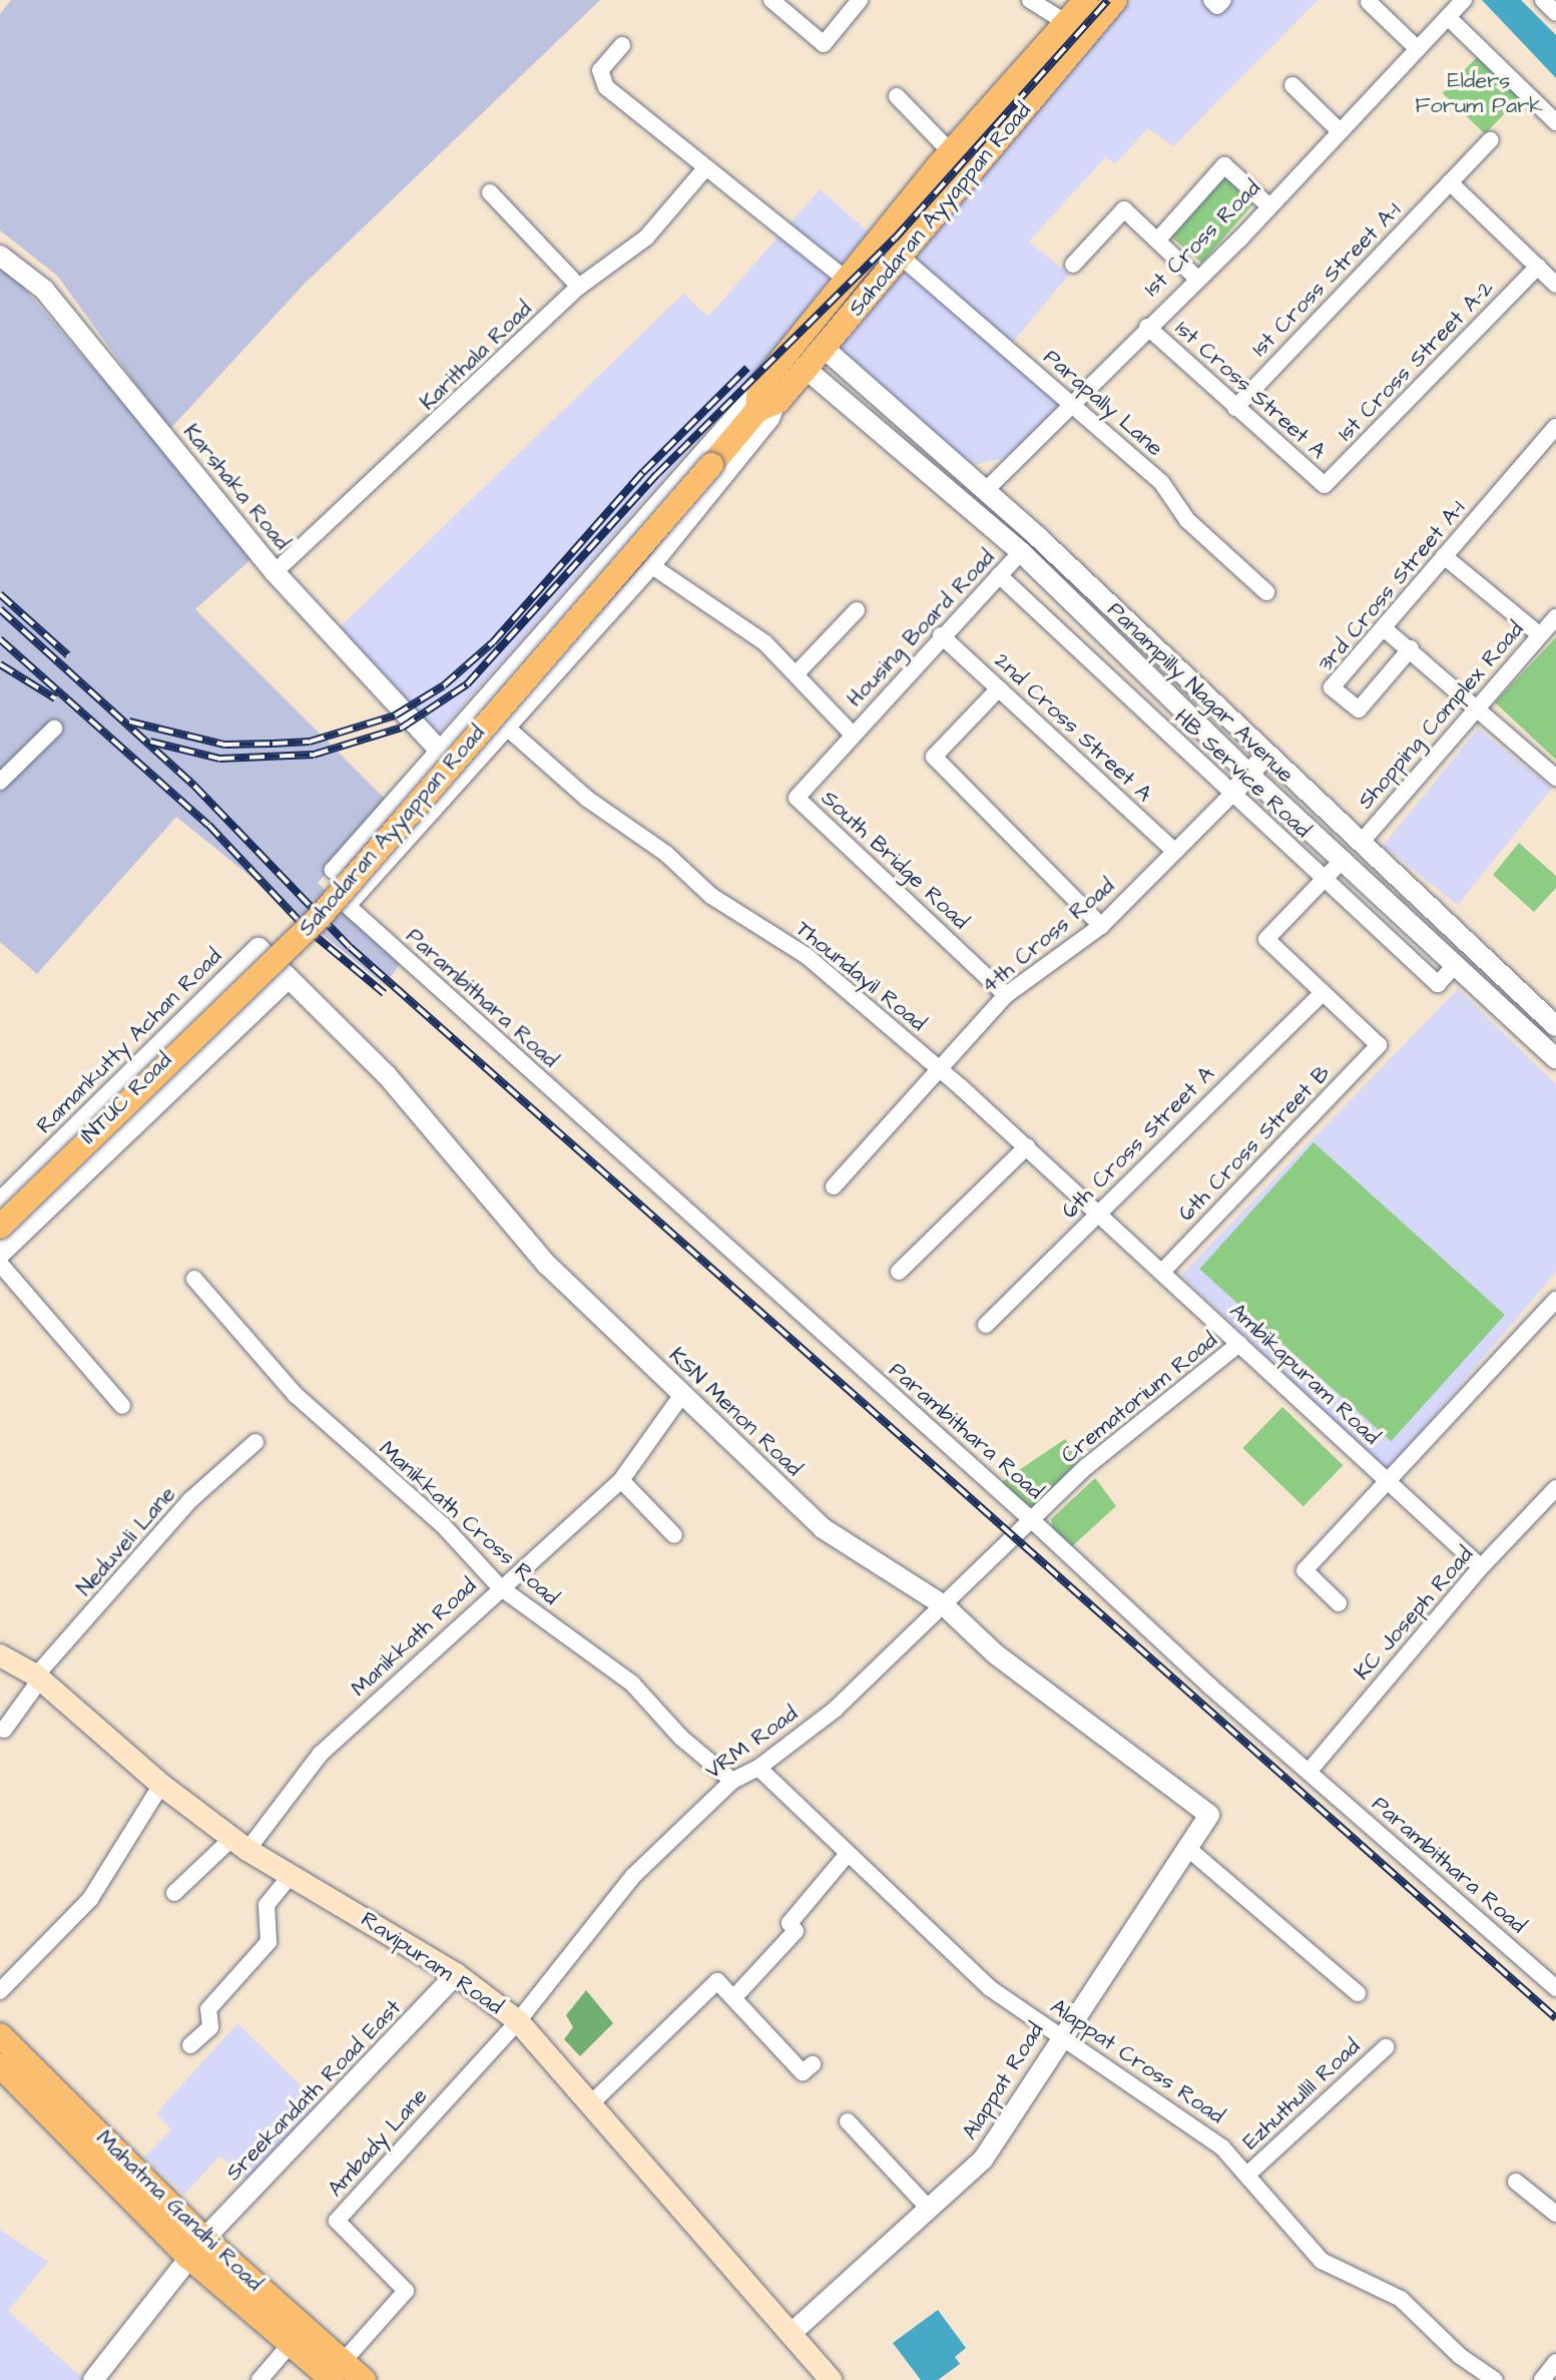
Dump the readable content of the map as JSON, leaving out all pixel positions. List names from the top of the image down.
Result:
{
  "streets": {
    "main road": ["Sahodaran Ayyappan Road", "Ravipuram Road", "Mahatma Gandhi Road"],
    "street": [
      "1st Cross Road",
      "1st Cross Street A-1",
      "Karithala Road",
      "1st Cross Street A-2",
      "1st Cross Street A",
      "Parapally Lane",
      "Karshaka Road",
      "3rd Cross Street A-1",
      "Housing Board Road",
      "Panampilly Nagar Avenue",
      "Shopping Complex Road",
      "2nd Cross Street A",
      "HB Service Road",
      "South Bridge Road",
      "4th Cross Road",
      "Thoundayil Road",
      "Parambithara Road",
      "Ramankutty Achan Road",
      "INTUC Road",
      "6th Cross Street A",
      "6th Cross Street B",
      "Ambikapuram Road",
      "Crematorium Road",
      "KSN Menon Road",
      "Manikkath Cross Road",
      "Neduveli Lane",
      "KC Joseph Road",
      "Manikkath Road",
      "VRM Road",
      "Alappat Cross Road",
      "Alappat Road",
      "Sreekandath Road East",
      "Ezhuthullil Road",
      "Ambady Lane"
    ]
  },
  "crossings": [
    ["Sahodaran Ayyappan Road", "Parapally Lane"],
    ["Sahodaran Ayyappan Road", "Panampilly Nagar Avenue"],
    ["1st Cross Road", "1st Cross Street A"],
    ["1st Cross Road", "Parapally Lane"],
    ["1st Cross Road", "Panampilly Nagar Avenue"],
    ["1st Cross Street A-1", "1st Cross Street A"],
    ["Karithala Road", "Karshaka Road"],
    ["1st Cross Street A-2", "1st Cross Street A"],
    ["Housing Board Road", "Panampilly Nagar Avenue"],
    ["Housing Board Road", "2nd Cross Street A"],
    ["Housing Board Road", "HB Service Road"],
    ["Housing Board Road", "South Bridge Road"],
    ["Panampilly Nagar Avenue", "Shopping Complex Road"],
    ["Panampilly Nagar Avenue", "HB Service Road"],
    ["2nd Cross Street A", "4th Cross Road"],
    ["HB Service Road", "4th Cross Road"],
    ["South Bridge Road", "4th Cross Road"],
    ["4th Cross Road", "Thoundayil Road"],
    ["Thoundayil Road", "6th Cross Street A"],
    ["Thoundayil Road", "Ambikapuram Road"],
    ["Parambithara Road", "Crematorium Road"],
    ["Parambithara Road", "KC Joseph Road"],
    ["Ramankutty Achan Road", "KSN Menon Road"],
    ["INTUC Road", "KSN Menon Road"],
    ["6th Cross Street A", "6th Cross Street B"],
    ["6th Cross Street A", "Ambikapuram Road"],
    ["6th Cross Street B", "Ambikapuram Road"],
    ["Ambikapuram Road", "Crematorium Road"],
    ["Ambikapuram Road", "KC Joseph Road"],
    ["Crematorium Road", "VRM Road"],
    ["KSN Menon Road", "Manikkath Road"],
    ["KSN Menon Road", "VRM Road"],
    ["KSN Menon Road", "Alappat Road"],
    ["Manikkath Cross Road", "Manikkath Road"],
    ["Manikkath Cross Road", "VRM Road"],
    ["Neduveli Lane", "Ravipuram Road"],
    ["Manikkath Road", "Ravipuram Road"],
    ["VRM Road", "Ravipuram Road"],
    ["VRM Road", "Alappat Cross Road"],
    ["VRM Road", "Ambady Lane"],
    ["Ravipuram Road", "Alappat Road"],
    ["Ravipuram Road", "Sreekandath Road East"],
    ["Ravipuram Road", "Ambady Lane"],
    ["Alappat Cross Road", "Alappat Road"],
    ["Alappat Cross Road", "Ezhuthullil Road"],
    ["Sreekandath Road East", "Mahatma Gandhi Road"],
    ["Ambady Lane", "Mahatma Gandhi Road"]
  ],
  "parks": ["Elders Forum Park"]
}
